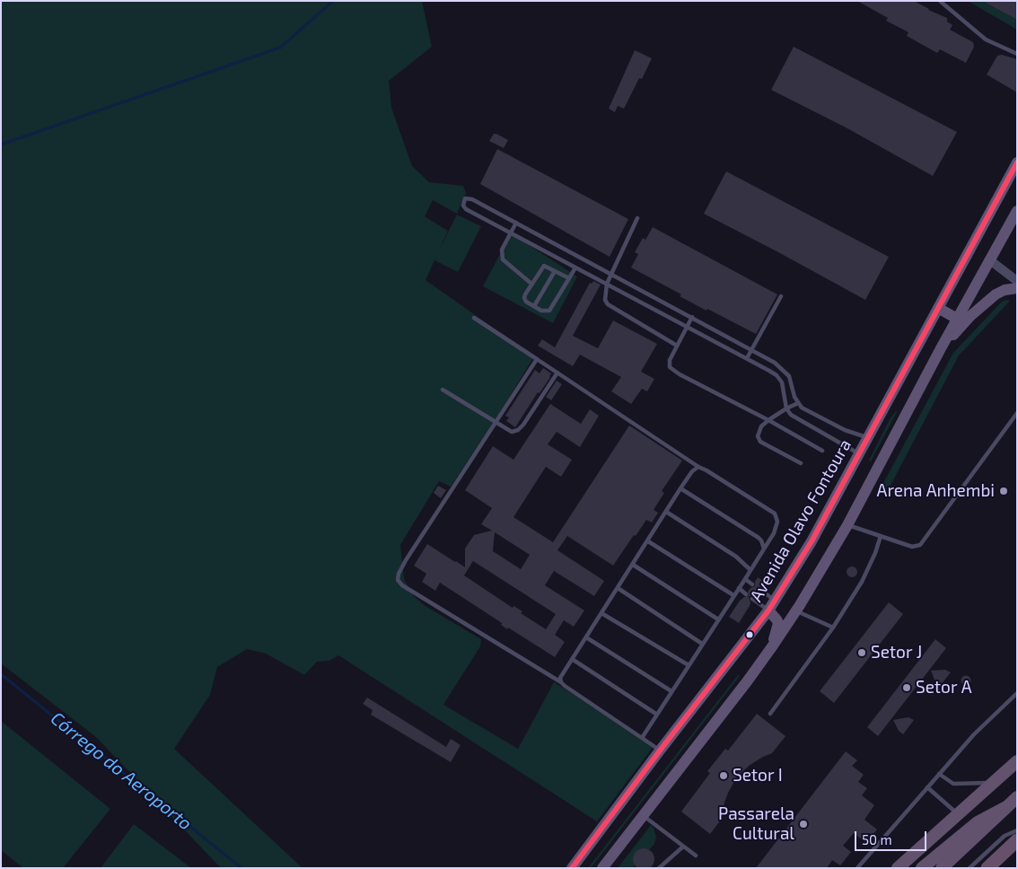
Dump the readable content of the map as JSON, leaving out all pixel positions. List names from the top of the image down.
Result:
{
  "streets": {
    "main road": ["Avenida Olavo Fontoura"]
  },
  "water": ["Córrego do Aeroporto"],
  "places": [
    "Arena Anhembi",
    "Setor J",
    "Setor A",
    "Setor I",
    "Passarela Cultural"
  ],
  "scale_bar": "50 m"
}
